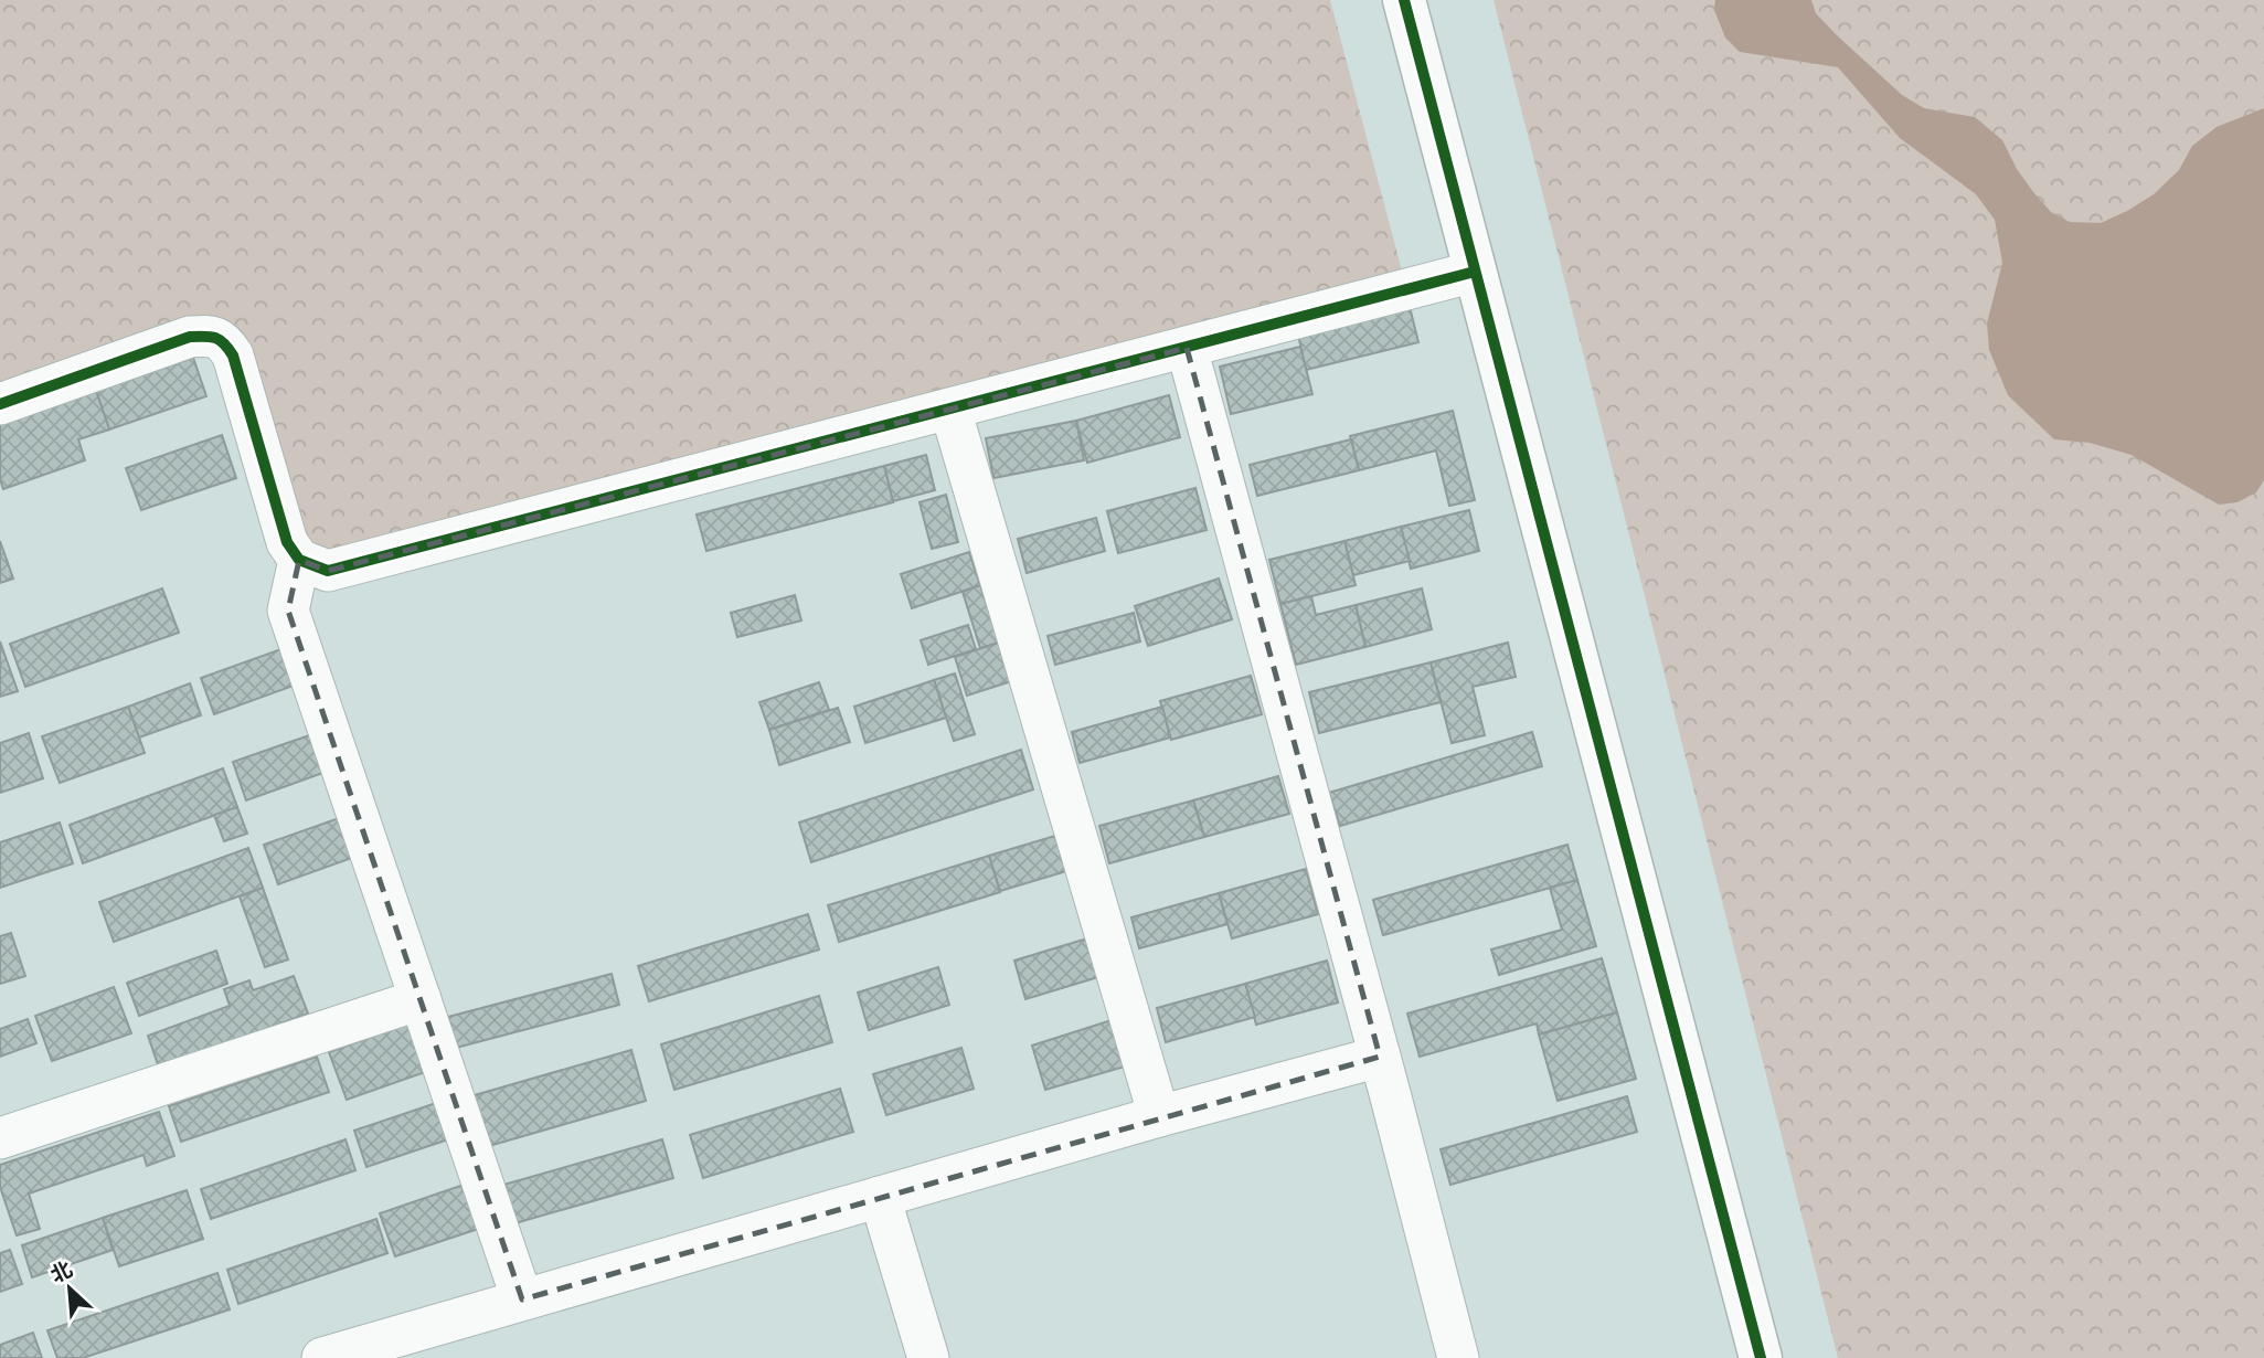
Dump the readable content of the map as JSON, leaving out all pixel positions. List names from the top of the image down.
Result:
{
  "north": "top left"
}
